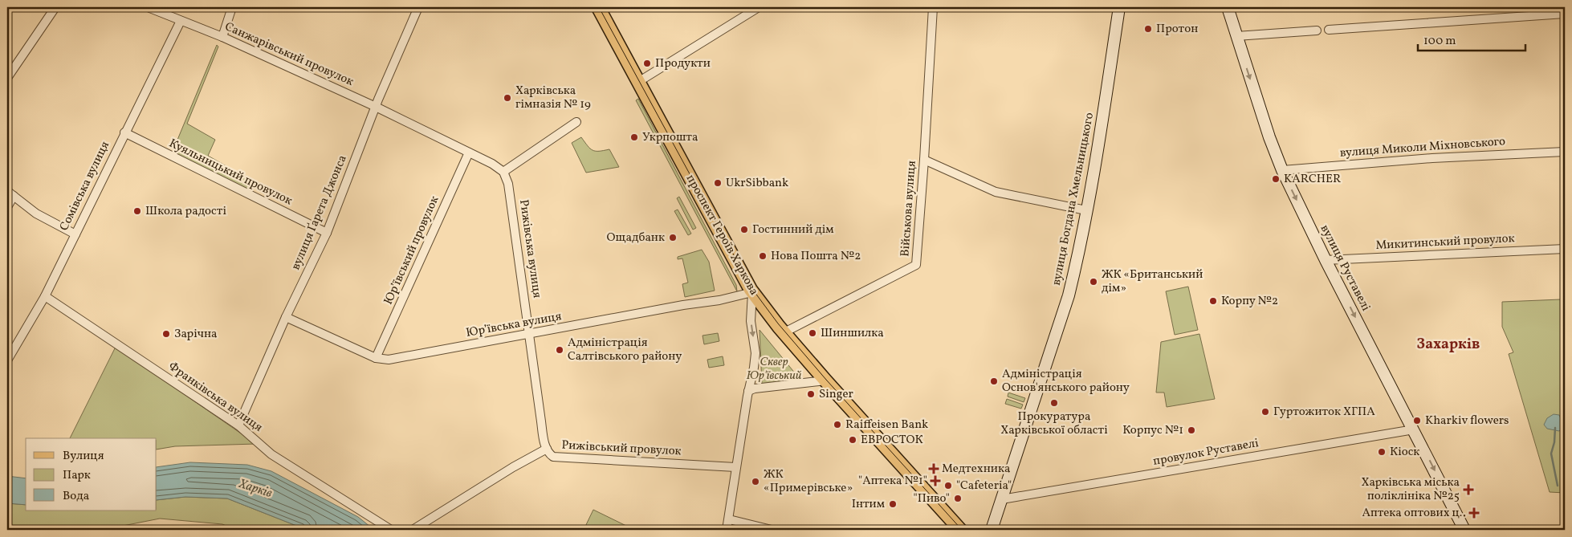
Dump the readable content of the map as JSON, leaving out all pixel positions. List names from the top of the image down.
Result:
{
  "streets": {
    "main road": ["проспект Героїв Харкова"],
    "street": [
      "Санжарівський провулок",
      "вулиця Миколи Міхновського",
      "Куяльницький провулок",
      "Сомівська вулиця",
      "вулиця Богдана Хмельницького",
      "Військова вулиця",
      "вулиця Ґарета Джонса",
      "Микитинський провулок",
      "Рижівська вулиця",
      "Юр’ївський провулок",
      "вулиця Руставелі",
      "Юр’ївська вулиця",
      "Франківська вулиця",
      "Рижівський провулок",
      "провулок Руставелі"
    ]
  },
  "crossings": [
    ["Санжарівський провулок", "Сомівська вулиця"],
    ["Санжарівський провулок", "вулиця Ґарета Джонса"],
    ["вулиця Миколи Міхновського", "вулиця Руставелі"],
    ["Куяльницький провулок", "Сомівська вулиця"],
    ["Куяльницький провулок", "вулиця Ґарета Джонса"],
    ["Сомівська вулиця", "Франківська вулиця"],
    ["вулиця Богдана Хмельницького", "провулок Руставелі"],
    ["Військова вулиця", "проспект Героїв Харкова"],
    ["вулиця Ґарета Джонса", "Юр’ївська вулиця"],
    ["вулиця Ґарета Джонса", "Франківська вулиця"],
    ["проспект Героїв Харкова", "Юр’ївська вулиця"],
    ["Микитинський провулок", "вулиця Руставелі"],
    ["Рижівська вулиця", "Юр’ївська вулиця"],
    ["Рижівська вулиця", "Рижівський провулок"],
    ["Юр’ївський провулок", "Юр’ївська вулиця"],
    ["вулиця Руставелі", "провулок Руставелі"]
  ],
  "one_way": ["вулиця Руставелі"],
  "districts": ["Захарків"],
  "water": ["Харків"],
  "parks": ["Сквер Юр'ївський"],
  "places": {
    "other": [
      "Протон",
      "Продукти",
      "Харківська гімназія № 19",
      "Укрпошта",
      "KARCHER",
      "UkrSibbank",
      "Школа радості",
      "Гостинний дім",
      "Ощадбанк",
      "Нова Пошта №2",
      "ЖК «Британський дім»",
      "Корпу №2",
      "Шиншилка",
      "Зарічна",
      "Адміністрація Салтівського району",
      "Адміністрація Основ'янського району",
      "Singer",
      "Прокуратура Харківської області",
      "Гуртожиток ХГПА",
      "Kharkiv flowers",
      "Raiffeisen Bank",
      "Корпус №1",
      "ЕВРОСТОК",
      "Кіоск",
      "ЖК «Примерівське»",
      "\"Cafeteria\"",
      "\"Пиво\"",
      "Інтим"
    ],
    "health": [
      "Медтехника",
      "\"Аптека №1\"",
      "Харківська міська поліклініка №25",
      "Аптека оптових ц‥"
    ]
  },
  "legend": ["Вулиця", "Парк", "Вода"],
  "scale_bar": "100 m"
}
